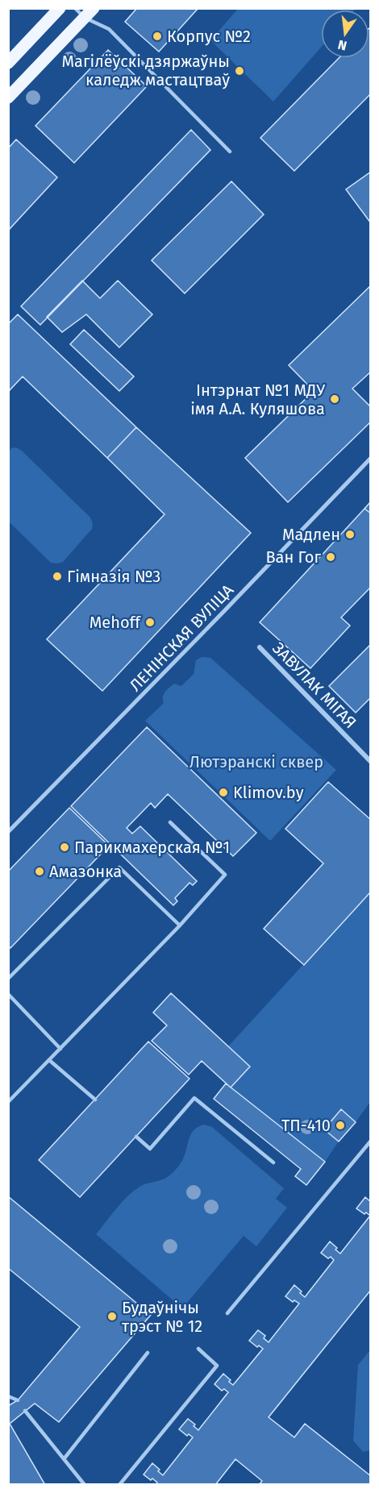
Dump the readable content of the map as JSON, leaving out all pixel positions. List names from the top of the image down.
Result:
{
  "streets": {
    "street": ["ЛЕНІНСКАЯ ВУЛІЦА", "ЗАВУЛАК МІГАЯ"]
  },
  "parks": ["Лютэранскі сквер"],
  "places": [
    "Корпус №2",
    "Магілёўскі дзяржаўны каледж мастацтваў",
    "Інтэрнат №1 МДУ імя А.А. Куляшова",
    "Мадлен",
    "Ван Гог",
    "Гімназія №3",
    "Mehoff",
    "Klimov.by",
    "Парикмахерская №1",
    "Амазонка",
    "ТП-410",
    "Будаўнічы трэст № 12"
  ],
  "north": "bottom"
}
